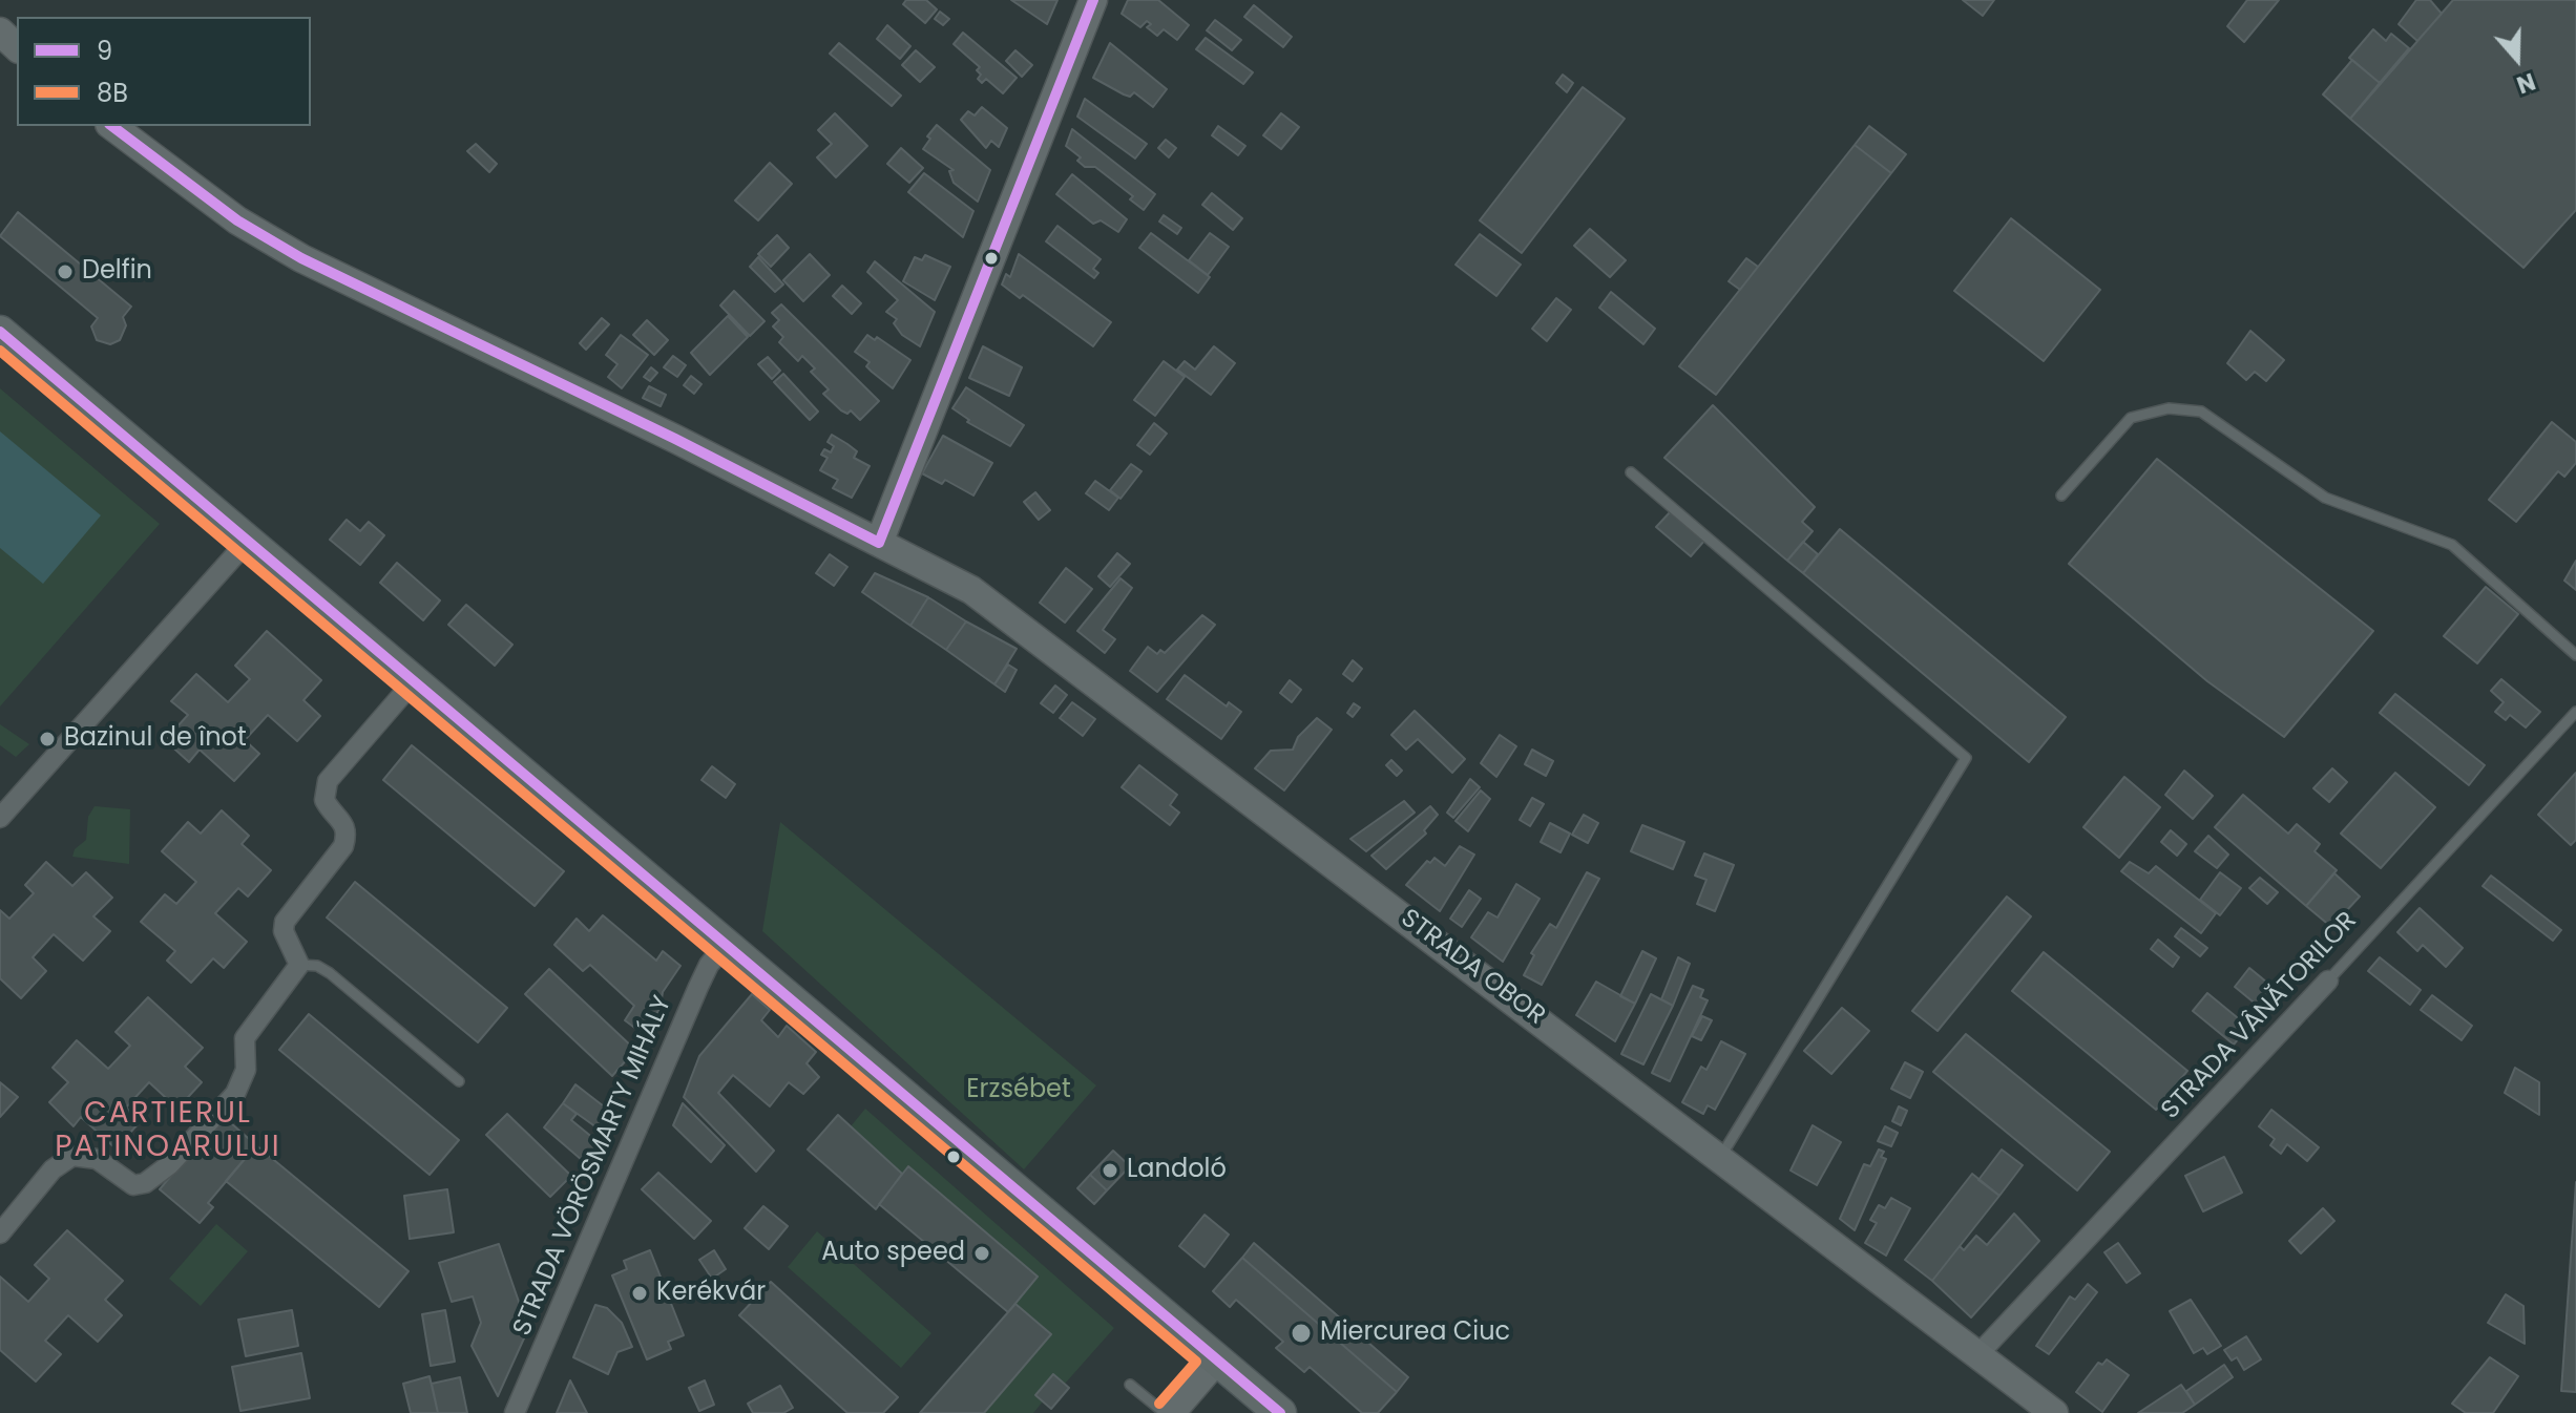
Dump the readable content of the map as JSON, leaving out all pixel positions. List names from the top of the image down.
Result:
{
  "streets": {
    "street": ["STRADA OBOR", "STRADA VÂNĂTORILOR", "STRADA VÖRÖSMARTY MIHÁLY"]
  },
  "crossings": [
    ["STRADA OBOR", "STRADA VÂNĂTORILOR"]
  ],
  "districts": ["CARTIERUL PATINOARULUI"],
  "parks": ["Erzsébet"],
  "places": [
    "Delfin",
    "Bazinul de înot",
    "Landoló",
    "Auto speed",
    "Kerékvár",
    "Miercurea Ciuc"
  ],
  "lines": ["transit line 9", "transit line 8B"],
  "legend": ["9", "8B"],
  "north": "bottom"
}
